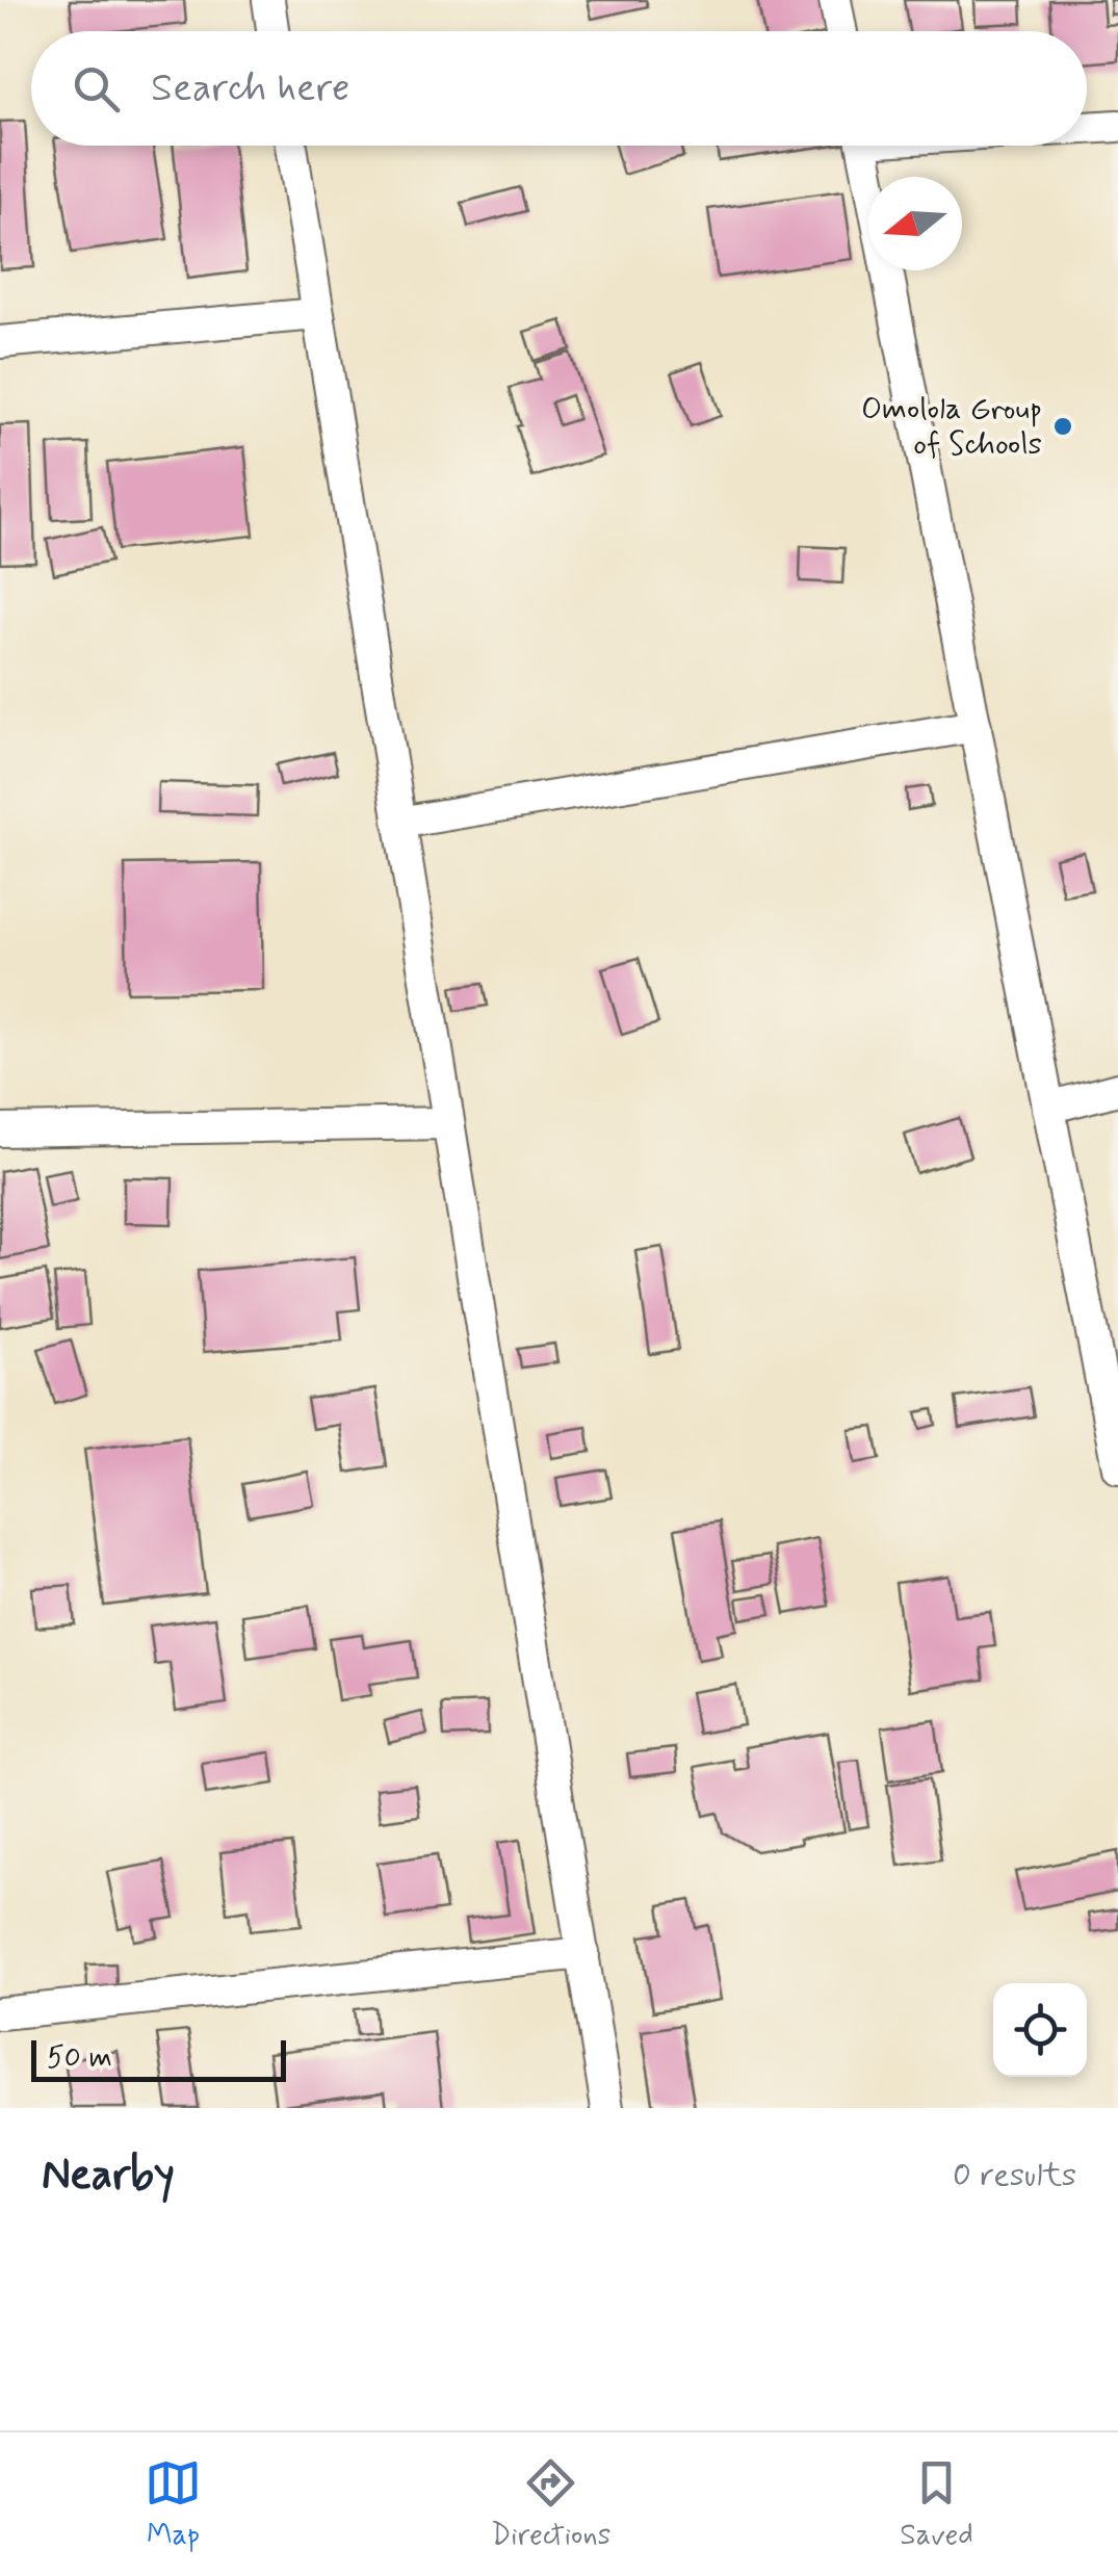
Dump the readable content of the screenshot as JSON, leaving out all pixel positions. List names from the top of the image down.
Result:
{
  "places": ["Omolola Group of Schools"],
  "scale_bar": "50 m",
  "north": "left",
  "page": {
    "search": "Search here",
    "scale": "50 m",
    "heading": ["Nearby", "0 results"],
    "nav": ["Map", "Directions", "Saved"]
  }
}
